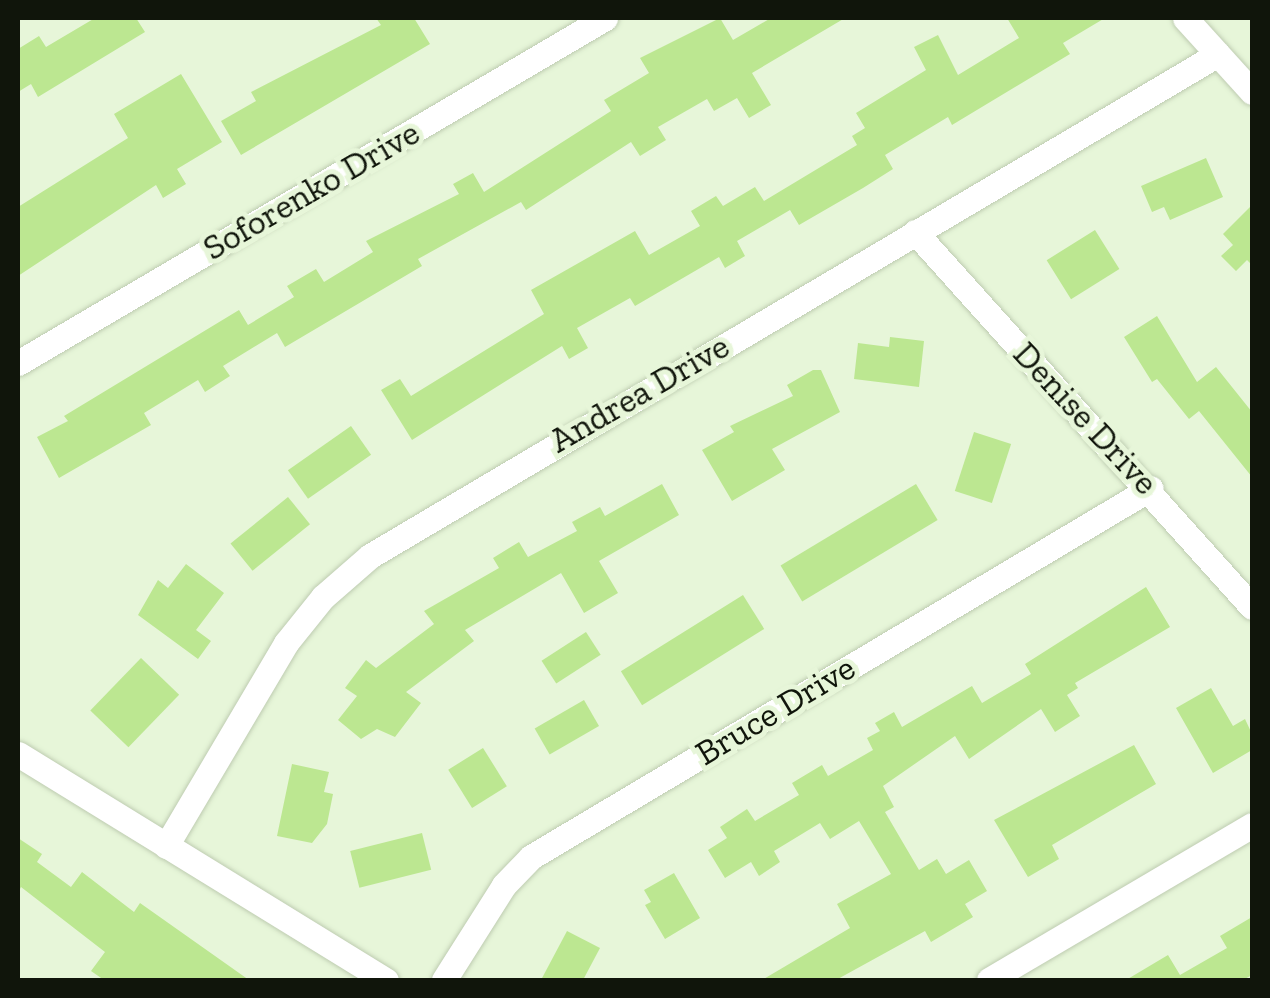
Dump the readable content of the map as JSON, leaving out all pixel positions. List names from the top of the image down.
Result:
{
  "streets": {
    "street": [
      "Soforenko Drive",
      "Andrea Drive",
      "Denise Drive",
      "Bruce Drive"
    ]
  },
  "crossings": [
    ["Andrea Drive", "Denise Drive"],
    ["Denise Drive", "Bruce Drive"]
  ]
}
